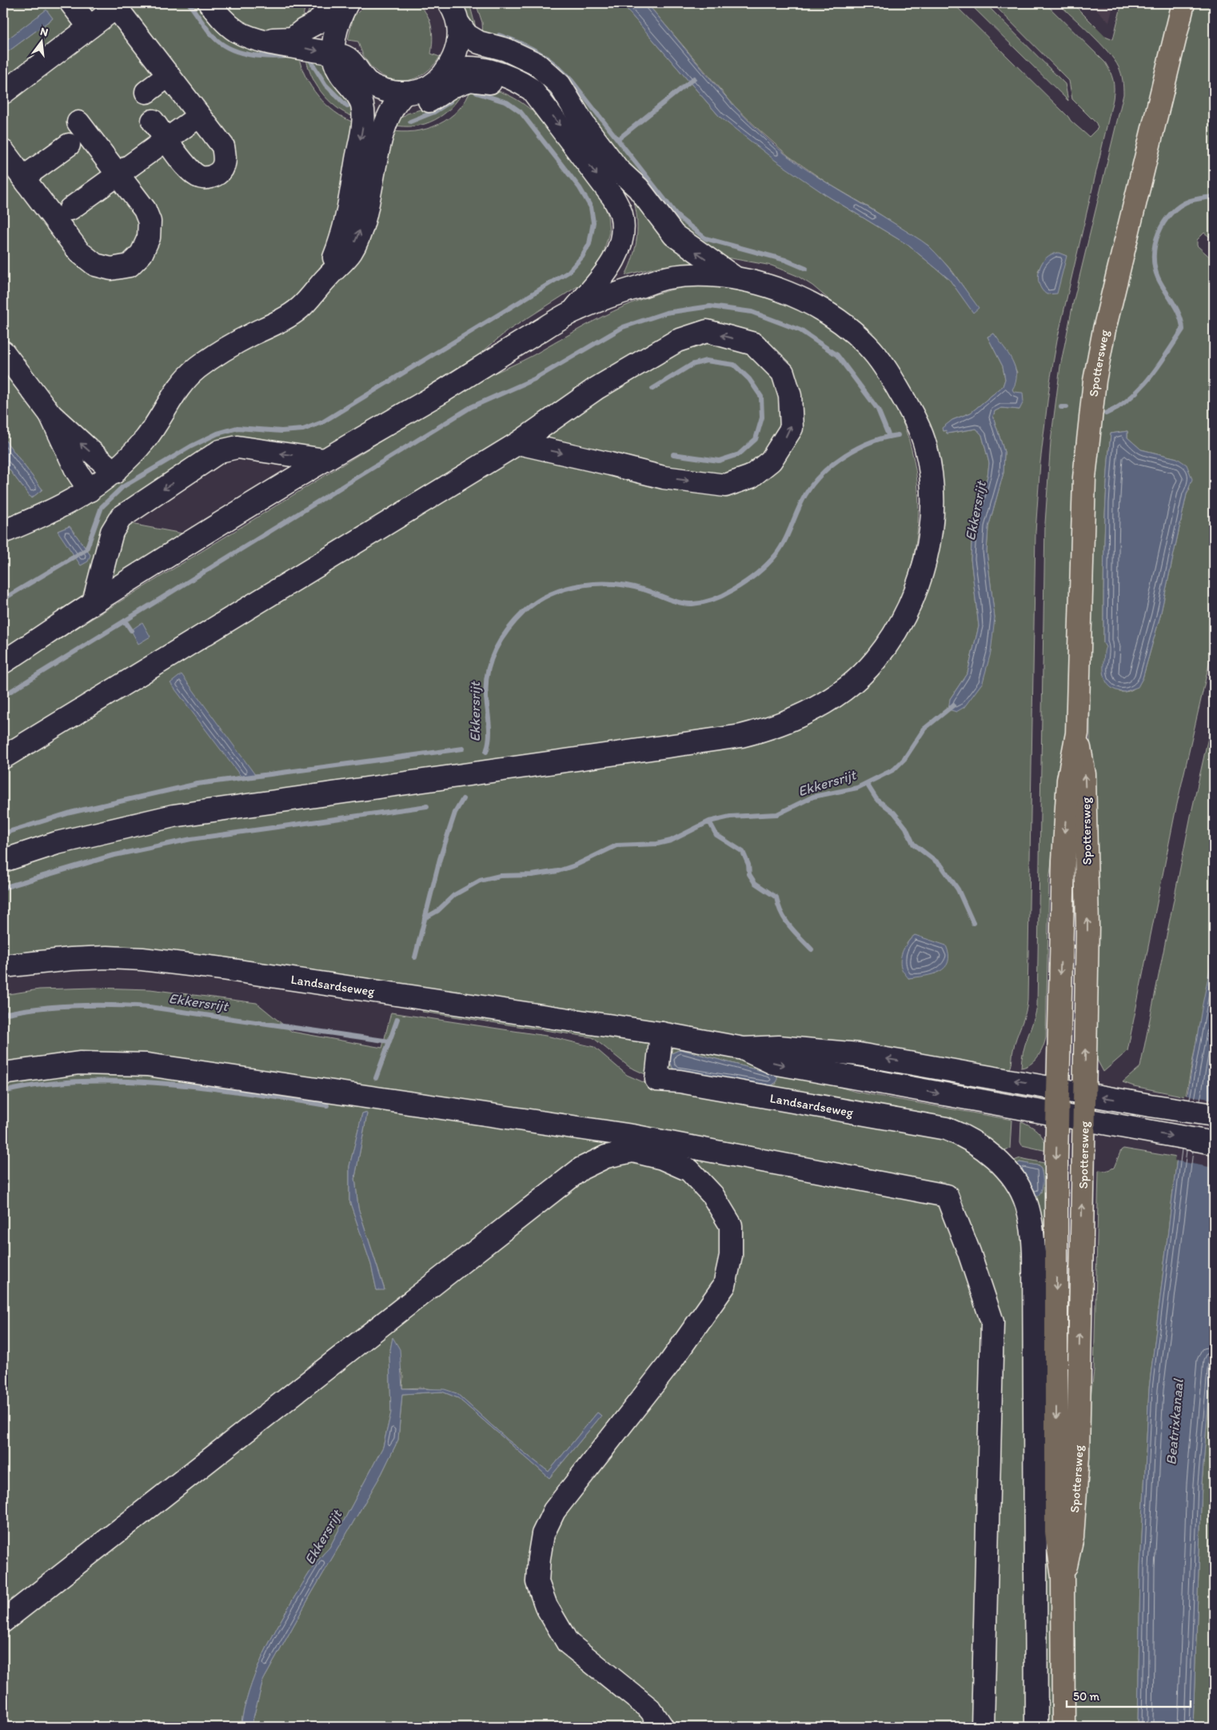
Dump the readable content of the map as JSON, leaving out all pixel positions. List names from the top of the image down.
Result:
{
  "streets": {
    "main road": ["Spottersweg"],
    "street": ["Landsardseweg"]
  },
  "crossings": [
    ["Spottersweg", "Landsardseweg"]
  ],
  "water": ["Ekkersrijt", "Beatrixkanaal"],
  "scale_bar": "50 m",
  "north": "top"
}
